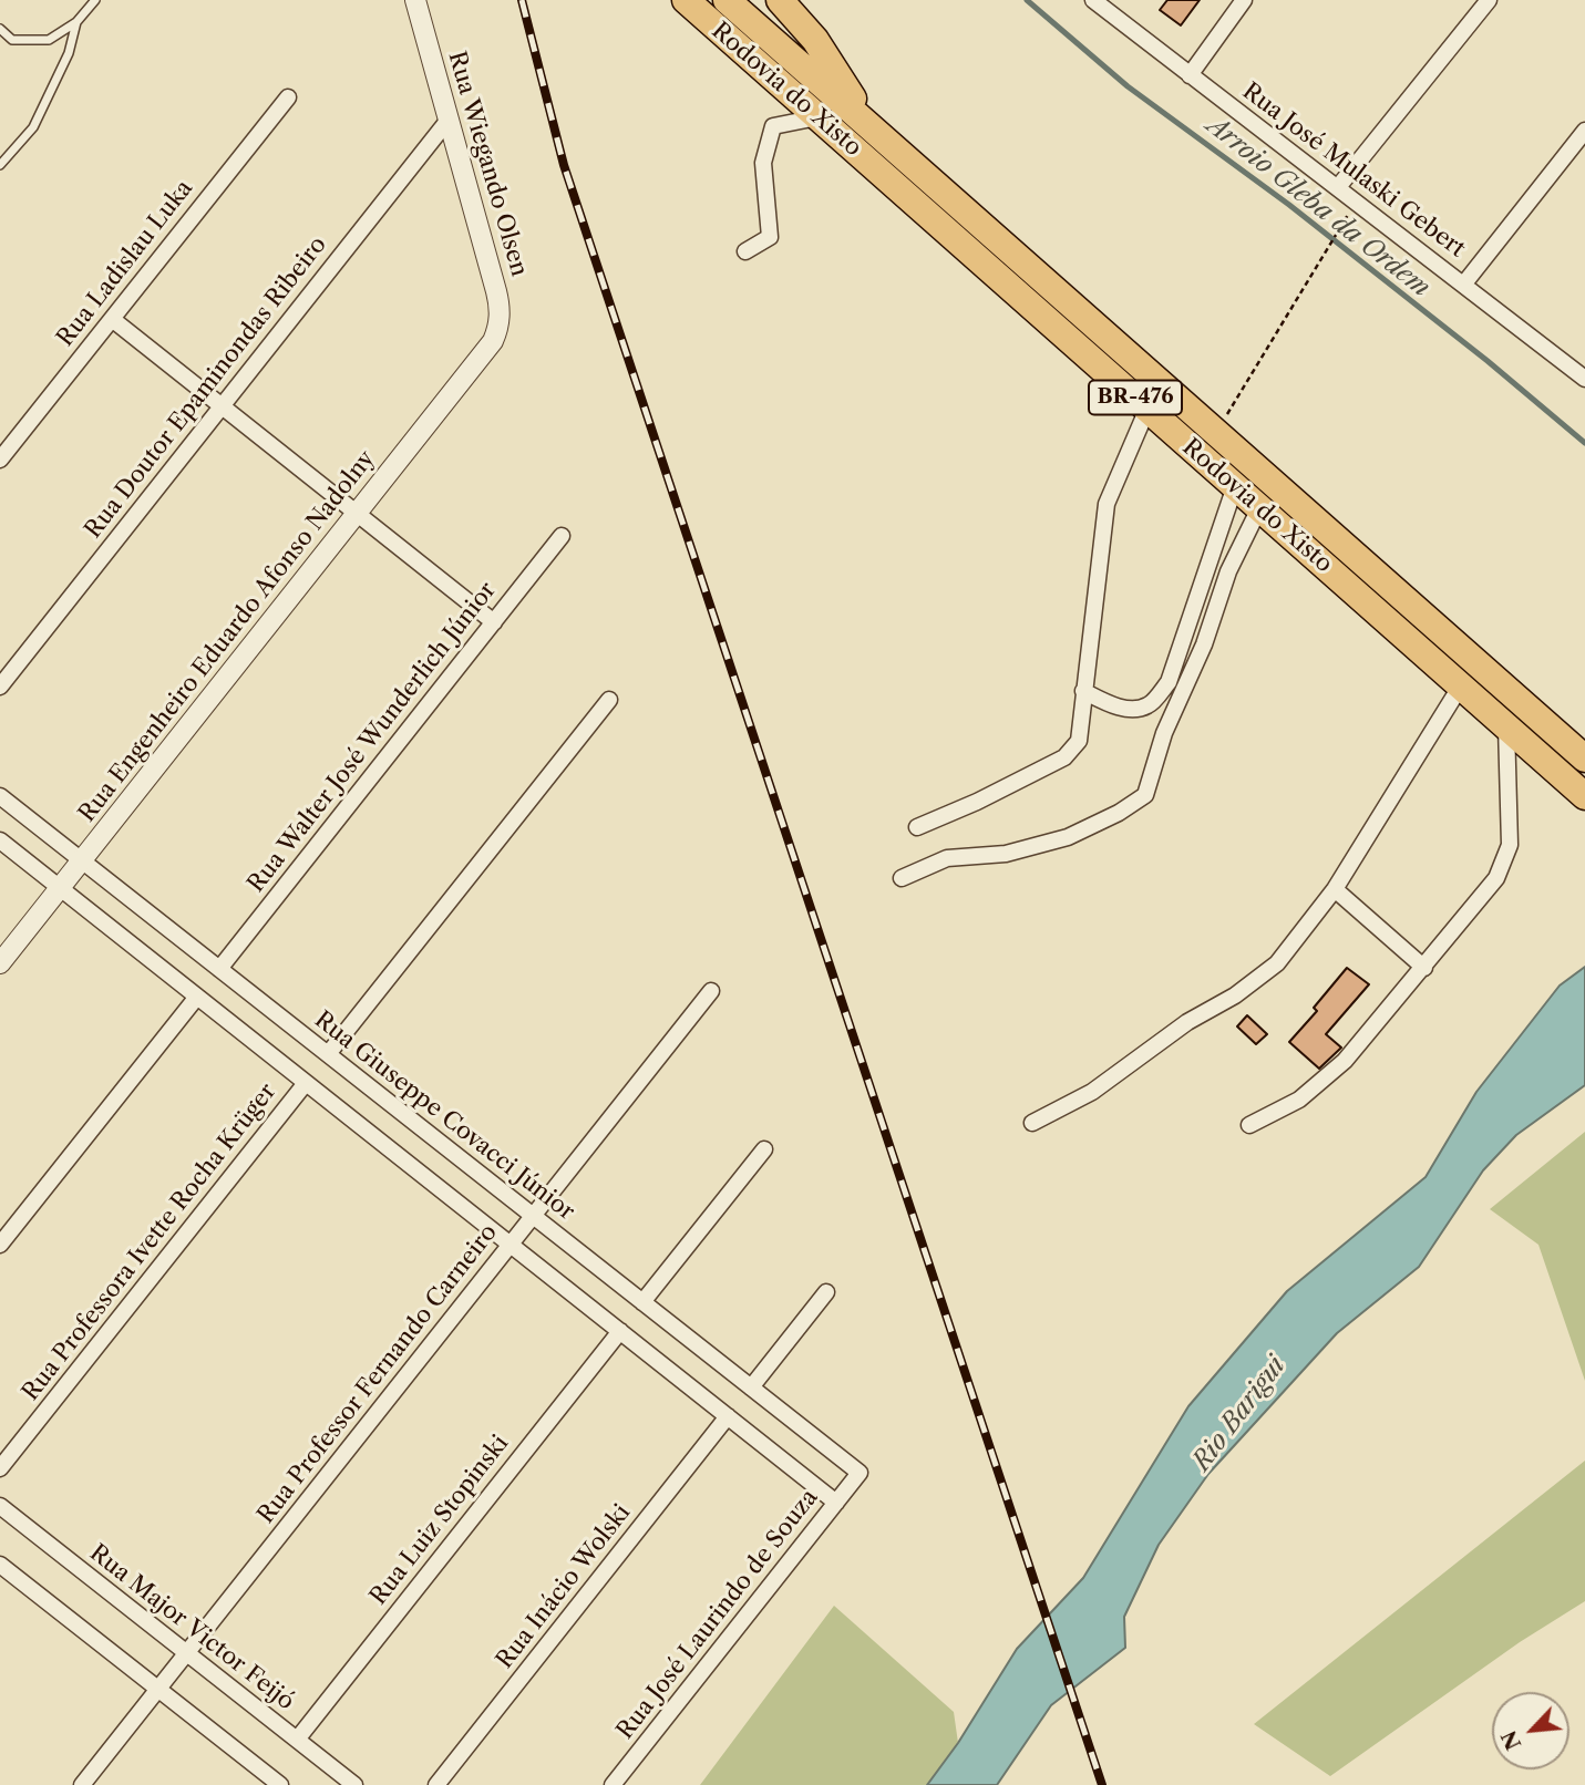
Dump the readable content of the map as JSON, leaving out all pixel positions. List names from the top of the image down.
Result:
{
  "streets": {
    "highway": ["Rodovia do Xisto", "BR-476"],
    "street": [
      "Rua Wiegando Olsen",
      "Rua José Mulaski Gebert",
      "Rua Ladislau Luka",
      "Rua Doutor Epaminondas Ribeiro",
      "Rua Engenheiro Eduardo Afonso Nadolny",
      "Rua Walter José Wunderlich Júnior",
      "Rua Giuseppe Covacci Júnior",
      "Rua Professora Ivette Rocha Krüger",
      "Rua Professor Fernando Carneiro",
      "Rua Luiz Stopinski",
      "Rua Inácio Wolski",
      "Rua José Laurindo de Souza",
      "Rua Major Victor Feijó"
    ]
  },
  "crossings": [
    ["Rua Wiegando Olsen", "Rua Doutor Epaminondas Ribeiro"],
    ["Rua Wiegando Olsen", "Rua Engenheiro Eduardo Afonso Nadolny"],
    ["Rua Engenheiro Eduardo Afonso Nadolny", "Rua Giuseppe Covacci Júnior"],
    ["Rua Walter José Wunderlich Júnior", "Rua Giuseppe Covacci Júnior"],
    ["Rua Giuseppe Covacci Júnior", "Rua Professor Fernando Carneiro"],
    ["Rua Giuseppe Covacci Júnior", "Rua José Laurindo de Souza"],
    ["Rua Professor Fernando Carneiro", "Rua Major Victor Feijó"],
    ["Rua Luiz Stopinski", "Rua Major Victor Feijó"]
  ],
  "water": ["Arroio Gleba da Ordem", "Rio Barigui"],
  "north": "bottom left"
}
